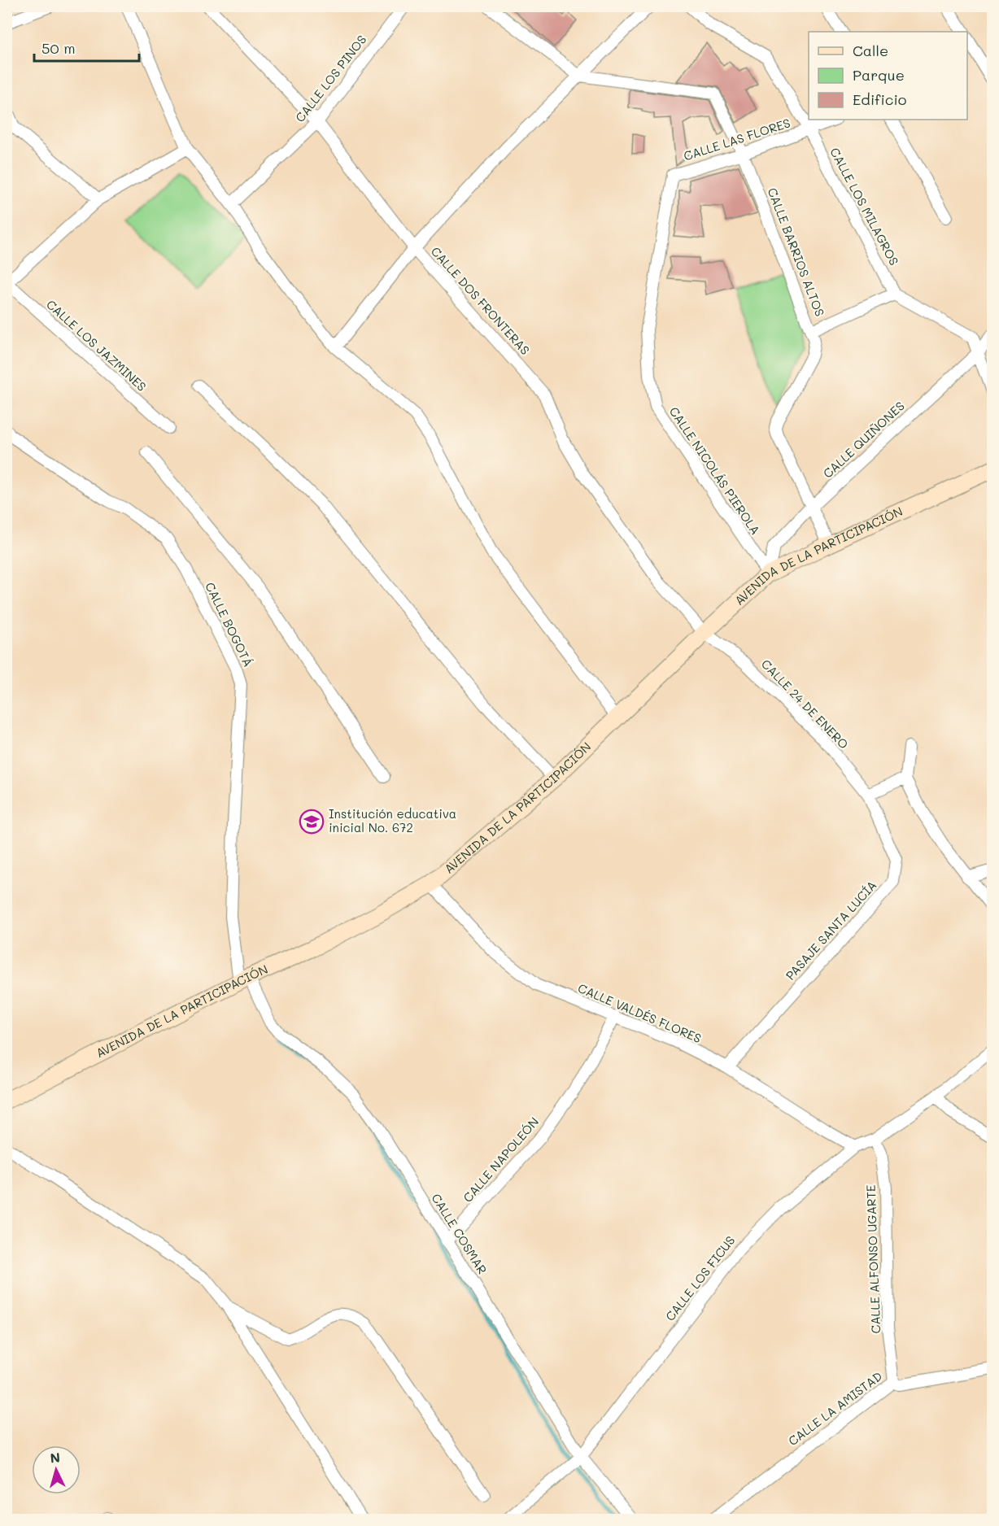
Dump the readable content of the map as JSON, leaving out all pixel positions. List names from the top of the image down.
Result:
{
  "streets": {
    "main road": ["AVENIDA DE LA PARTICIPACIÓN"],
    "street": [
      "CALLE LOS PINOS",
      "CALLE LAS FLORES",
      "CALLE LOS MILAGROS",
      "CALLE BARRIOS ALTOS",
      "CALLE DOS FRONTERAS",
      "CALLE LOS JAZMINES",
      "CALLE QUIÑONES",
      "CALLE NICOLÁS PIEROLA",
      "CALLE BOGOTÁ",
      "CALLE 24 DE ENERO",
      "PASAJE SANTA LUCÍA",
      "CALLE VALDÉS FLORES",
      "CALLE NAPOLEÓN",
      "CALLE COSMAR",
      "CALLE ALFONSO UGARTE",
      "CALLE LOS FICUS",
      "CALLE LA AMISTAD"
    ]
  },
  "crossings": [
    ["CALLE LOS PINOS", "CALLE DOS FRONTERAS"],
    ["CALLE LAS FLORES", "CALLE LOS MILAGROS"],
    ["CALLE LAS FLORES", "CALLE BARRIOS ALTOS"],
    ["CALLE LAS FLORES", "CALLE NICOLÁS PIEROLA"],
    ["CALLE BARRIOS ALTOS", "CALLE QUIÑONES"],
    ["CALLE BARRIOS ALTOS", "AVENIDA DE LA PARTICIPACIÓN"],
    ["CALLE DOS FRONTERAS", "AVENIDA DE LA PARTICIPACIÓN"],
    ["CALLE DOS FRONTERAS", "CALLE 24 DE ENERO"],
    ["CALLE QUIÑONES", "CALLE NICOLÁS PIEROLA"],
    ["CALLE QUIÑONES", "AVENIDA DE LA PARTICIPACIÓN"],
    ["CALLE NICOLÁS PIEROLA", "AVENIDA DE LA PARTICIPACIÓN"],
    ["AVENIDA DE LA PARTICIPACIÓN", "CALLE BOGOTÁ"],
    ["AVENIDA DE LA PARTICIPACIÓN", "CALLE 24 DE ENERO"],
    ["AVENIDA DE LA PARTICIPACIÓN", "CALLE VALDÉS FLORES"],
    ["AVENIDA DE LA PARTICIPACIÓN", "CALLE COSMAR"],
    ["CALLE BOGOTÁ", "CALLE COSMAR"],
    ["CALLE 24 DE ENERO", "PASAJE SANTA LUCÍA"],
    ["PASAJE SANTA LUCÍA", "CALLE VALDÉS FLORES"],
    ["CALLE VALDÉS FLORES", "CALLE NAPOLEÓN"],
    ["CALLE VALDÉS FLORES", "CALLE LOS FICUS"],
    ["CALLE NAPOLEÓN", "CALLE COSMAR"],
    ["CALLE COSMAR", "CALLE LOS FICUS"],
    ["CALLE ALFONSO UGARTE", "CALLE LOS FICUS"],
    ["CALLE ALFONSO UGARTE", "CALLE LA AMISTAD"]
  ],
  "places": {
    "school or university": ["Institución educativa inicial No. 672"]
  },
  "legend": ["Calle", "Parque", "Edificio"],
  "scale_bar": "50 m",
  "north": "top"
}
